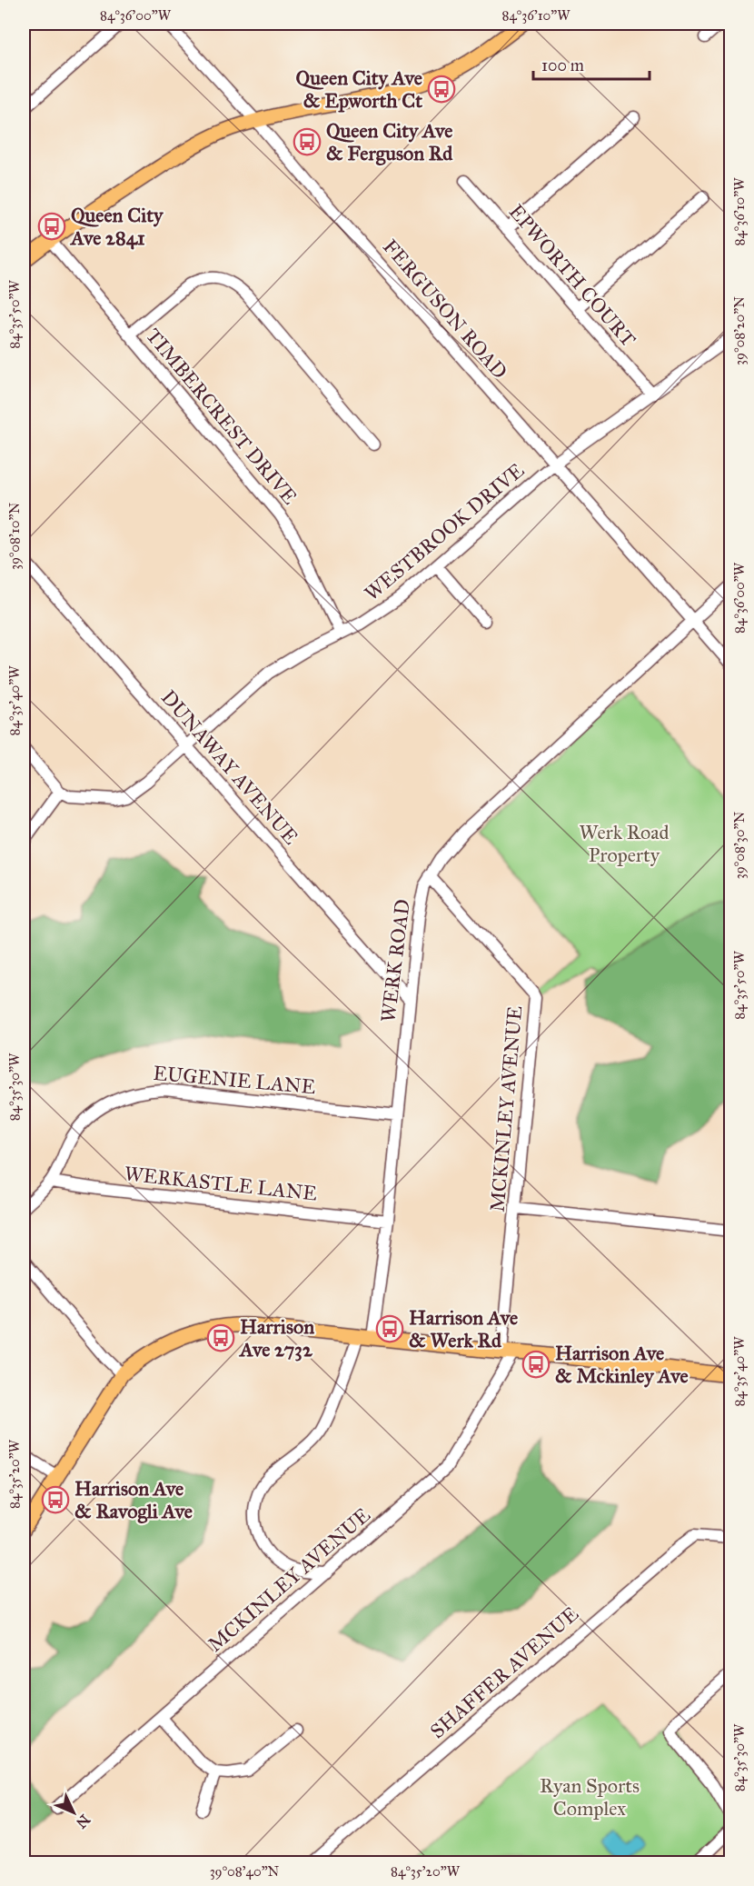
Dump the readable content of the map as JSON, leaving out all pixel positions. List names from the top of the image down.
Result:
{
  "streets": {
    "street": [
      "EPWORTH COURT",
      "FERGUSON ROAD",
      "TIMBERCREST DRIVE",
      "WESTBROOK DRIVE",
      "DUNAWAY AVENUE",
      "WERK ROAD",
      "EUGENIE LANE",
      "MCKINLEY AVENUE",
      "WERKASTLE LANE",
      "SHAFFER AVENUE"
    ]
  },
  "crossings": [
    ["EPWORTH COURT", "WESTBROOK DRIVE"],
    ["FERGUSON ROAD", "WESTBROOK DRIVE"],
    ["FERGUSON ROAD", "WERK ROAD"],
    ["TIMBERCREST DRIVE", "WESTBROOK DRIVE"],
    ["WESTBROOK DRIVE", "DUNAWAY AVENUE"],
    ["DUNAWAY AVENUE", "WERK ROAD"],
    ["WERK ROAD", "EUGENIE LANE"],
    ["WERK ROAD", "MCKINLEY AVENUE"],
    ["WERK ROAD", "WERKASTLE LANE"],
    ["EUGENIE LANE", "WERKASTLE LANE"]
  ],
  "parks": ["Werk Road Property", "Ryan Sports Complex"],
  "places": {
    "bus stop": [
      "Queen City Ave & Epworth Ct",
      "Queen City Ave & Ferguson Rd",
      "Queen City Ave 2841",
      "Harrison Ave & Werk Rd",
      "Harrison Ave 2732",
      "Harrison Ave & Mckinley Ave",
      "Harrison Ave & Ravogli Ave"
    ]
  },
  "scale_bar": "100 m",
  "north": "bottom right",
  "coordinates": [
    "84°36'00\"W",
    "84°36'10\"W",
    "84°35'50\"W",
    "39°08'20\"N",
    "39°08'10\"N",
    "84°35'40\"W",
    "39°08'30\"N",
    "84°35'30\"W",
    "84°35'20\"W",
    "39°08'40\"N"
  ]
}
